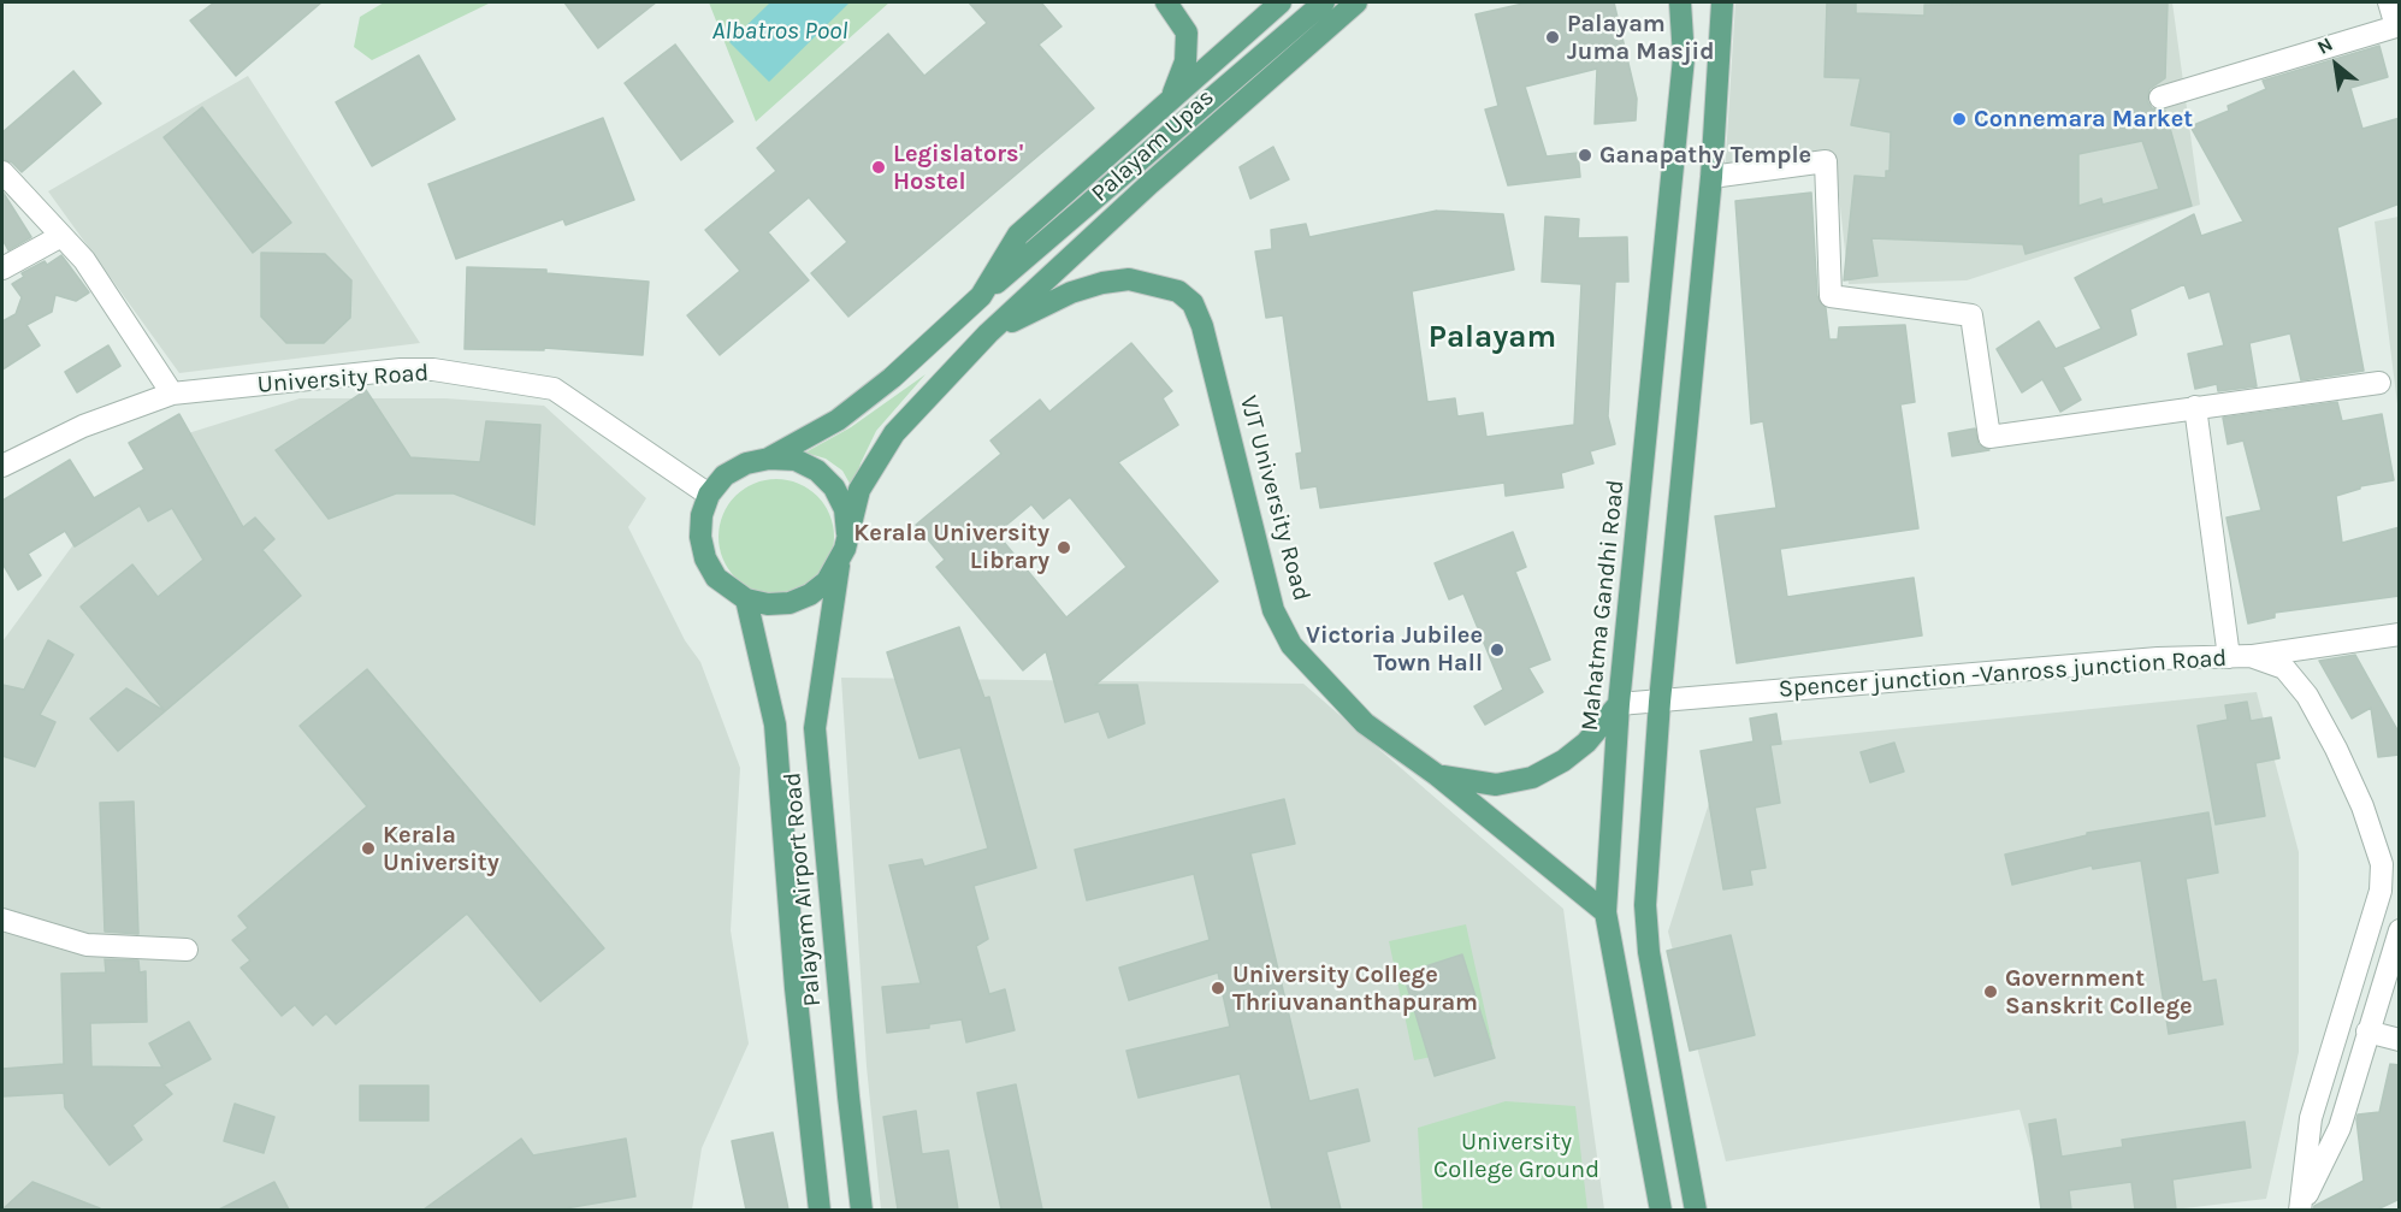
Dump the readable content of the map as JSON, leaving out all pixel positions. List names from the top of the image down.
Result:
{
  "streets": {
    "main road": [
      "Palayam Upas",
      "VJT University Road",
      "Mahatma Gandhi Road",
      "Palayam Airport Road"
    ],
    "street": ["University Road", "Spencer junction -Vanross junction Road"]
  },
  "crossings": [
    ["Palayam Upas", "University Road"],
    ["Palayam Upas", "VJT University Road"],
    ["Palayam Upas", "Palayam Airport Road"],
    ["University Road", "Palayam Airport Road"],
    ["VJT University Road", "Mahatma Gandhi Road"],
    ["Mahatma Gandhi Road", "Spencer junction -Vanross junction Road"]
  ],
  "districts": ["Palayam"],
  "water": ["Albatros Pool"],
  "parks": ["University College Ground"],
  "places": [
    "Palayam Juma Masjid",
    "Connemara Market",
    "Ganapathy Temple",
    "Legislators' Hostel",
    "Kerala University Library",
    "Victoria Jubilee Town Hall",
    "Kerala University",
    "University College Thriuvananthapuram",
    "Government Sanskrit College"
  ],
  "north": "top left"
}
